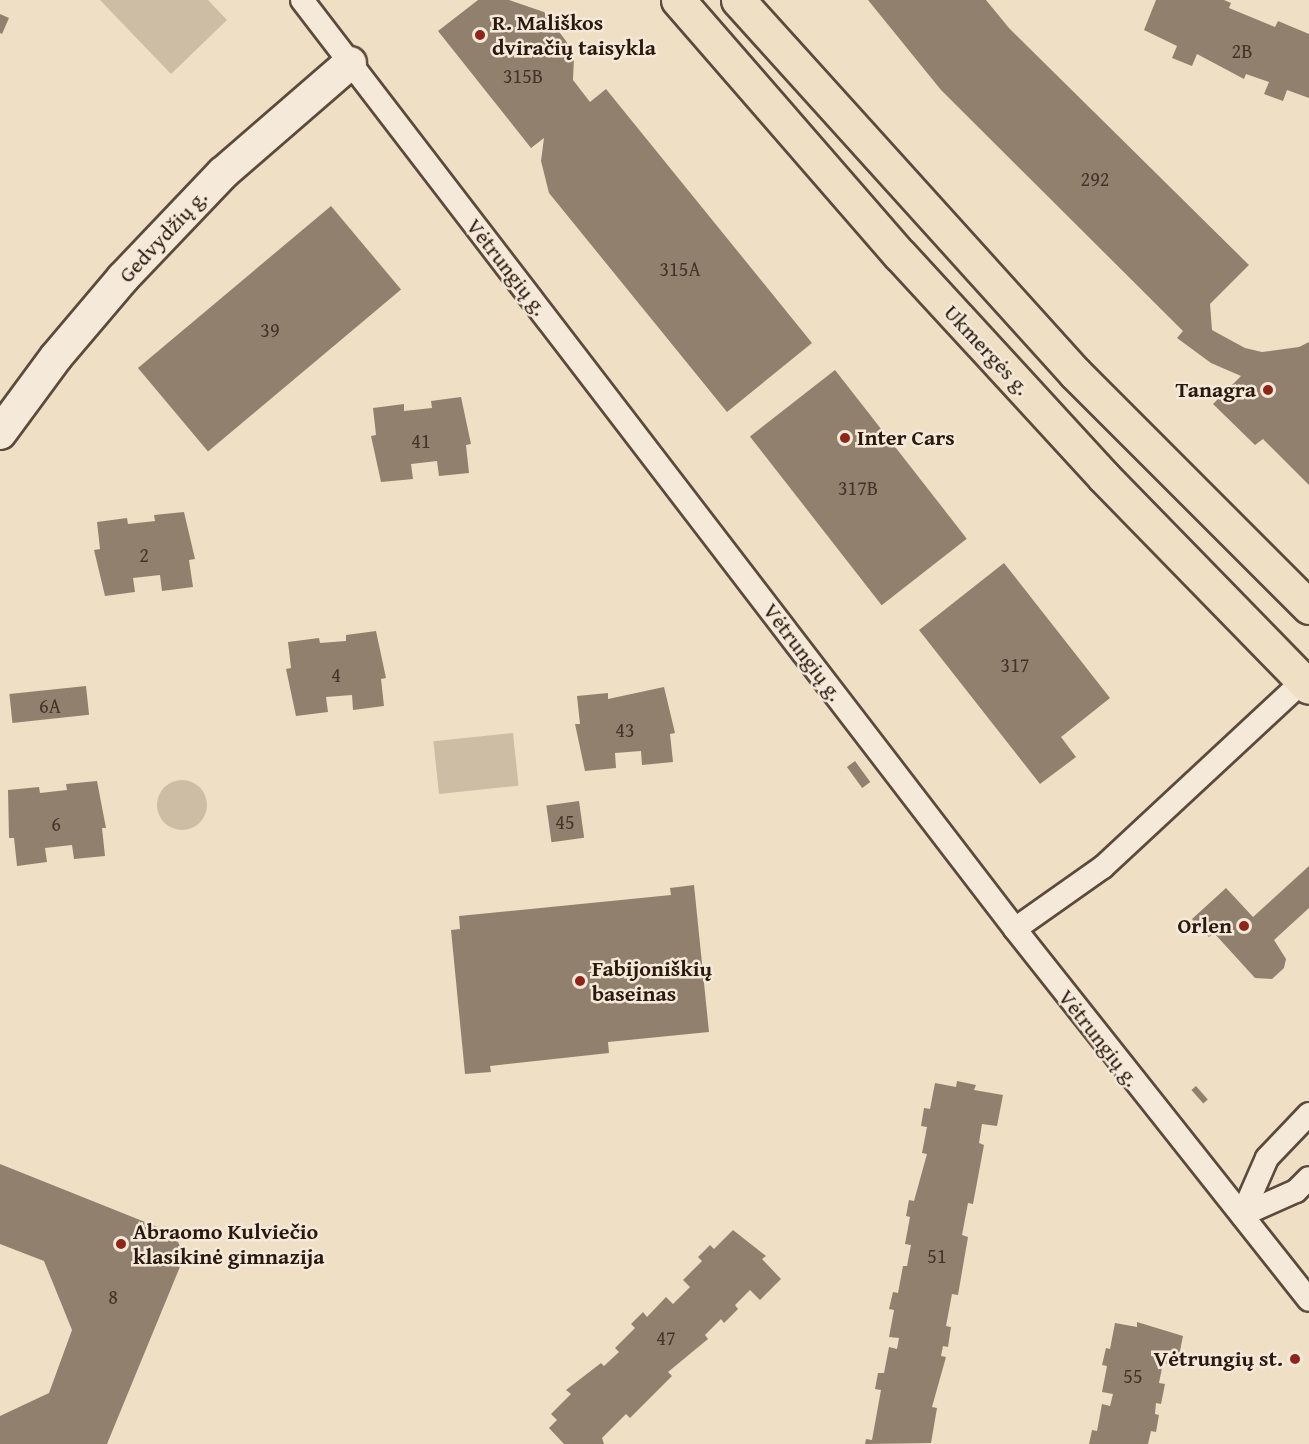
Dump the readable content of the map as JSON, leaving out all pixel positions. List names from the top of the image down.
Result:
{
  "streets": {
    "highway": ["Ukmergės g."],
    "main road": ["Gedvydžių g."],
    "street": ["Vėtrungių g."]
  },
  "crossings": [
    ["Gedvydžių g.", "Vėtrungių g."]
  ],
  "places": [
    "R. Mališkos dviračių taisykla",
    "Tanagra",
    "Inter Cars",
    "Orlen",
    "Fabijoniškių baseinas",
    "Abraomo Kulviečio klasikinė gimnazija",
    "Vėtrungių st."
  ],
  "house_numbers": [
    "2B",
    "315B",
    "292",
    "315A",
    "39",
    "41",
    "317B",
    "2",
    "317",
    "4",
    "6A",
    "43",
    "45",
    "6",
    "51",
    "8",
    "47",
    "55"
  ]
}
